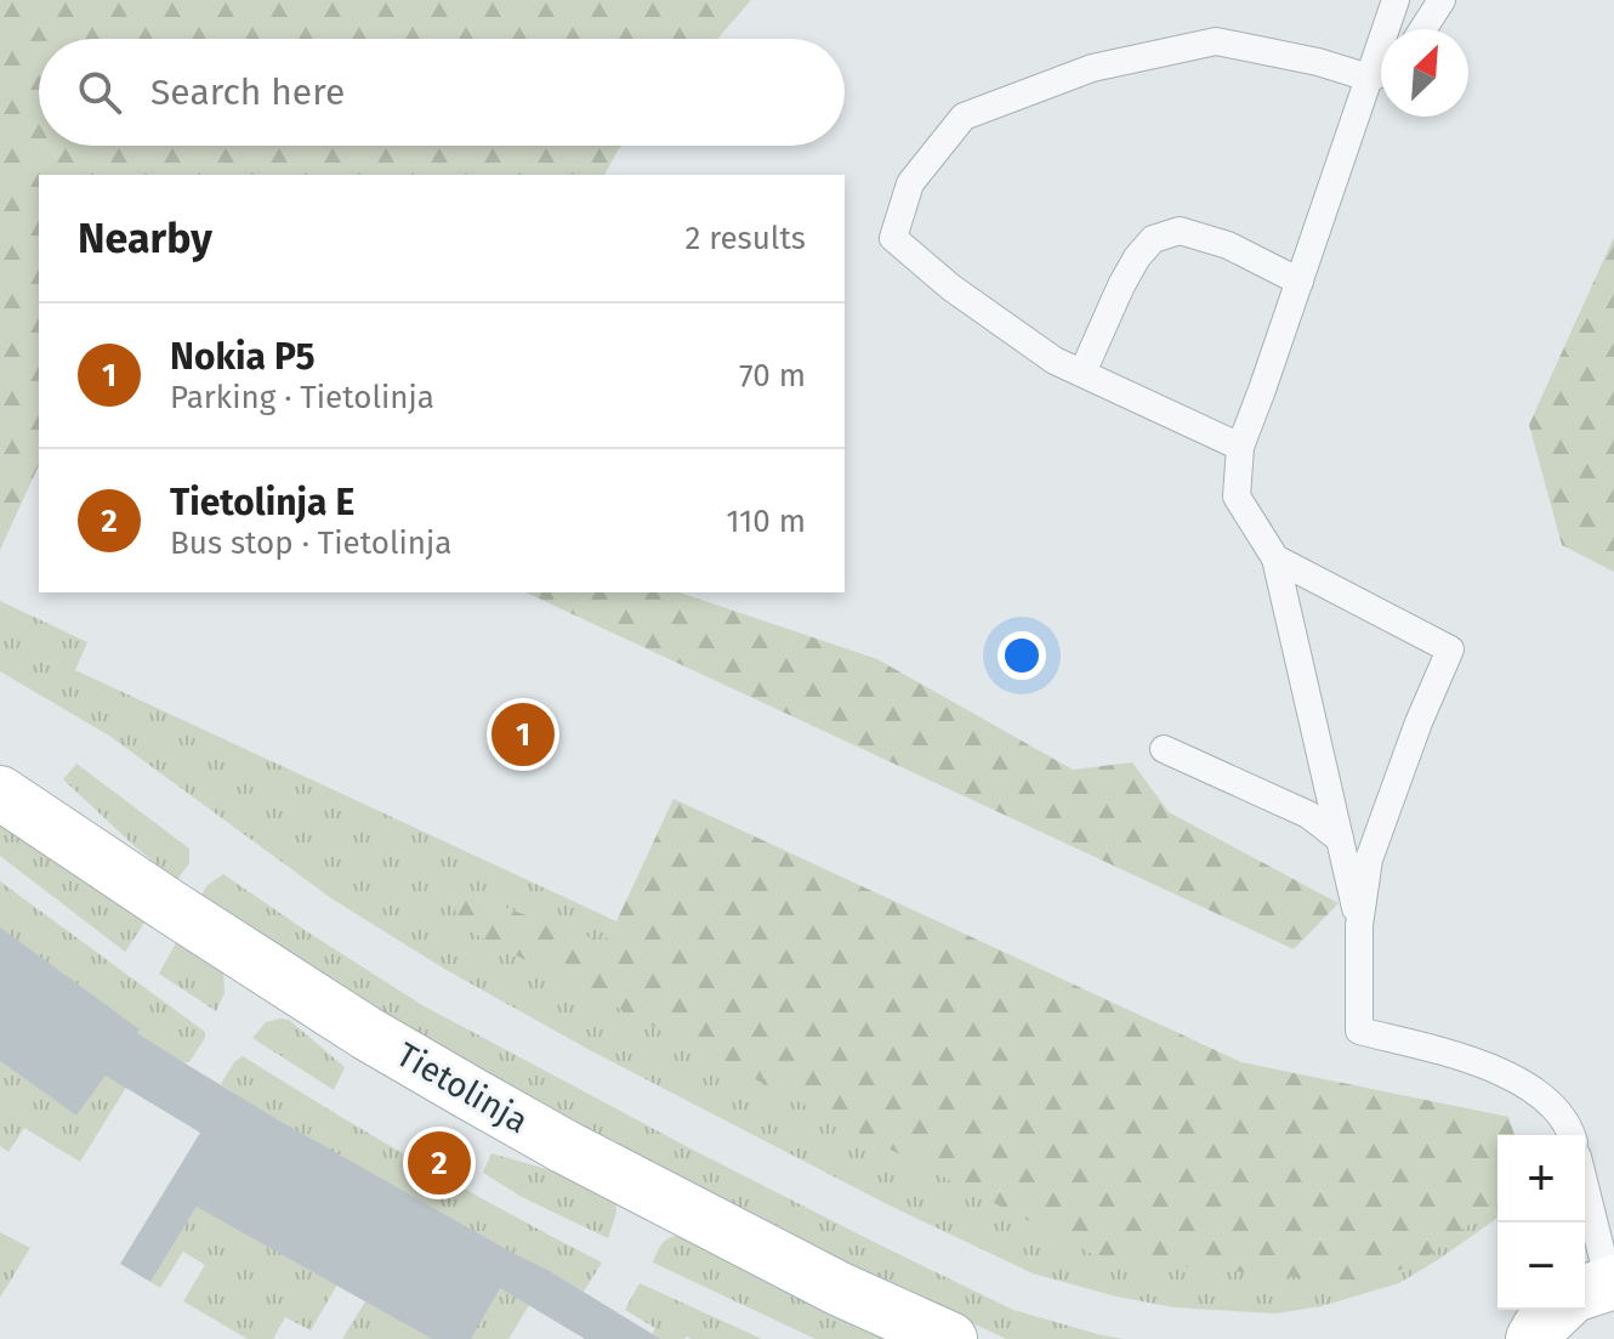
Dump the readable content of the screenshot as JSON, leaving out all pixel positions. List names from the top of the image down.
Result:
{
  "streets": {
    "street": ["Tietolinja"]
  },
  "north": "top right",
  "page": {
    "search": "Search here",
    "heading": ["Nearby", "2 results"],
    "list": [
      {
        "mark": "1",
        "name": "Nokia P5",
        "note": "Parking · Tietolinja",
        "value": "70 m"
      },
      {
        "mark": "2",
        "name": "Tietolinja E",
        "note": "Bus stop · Tietolinja",
        "value": "110 m"
      }
    ],
    "pins": ["1", "2"],
    "map_buttons": ["+", "−"]
  }
}
